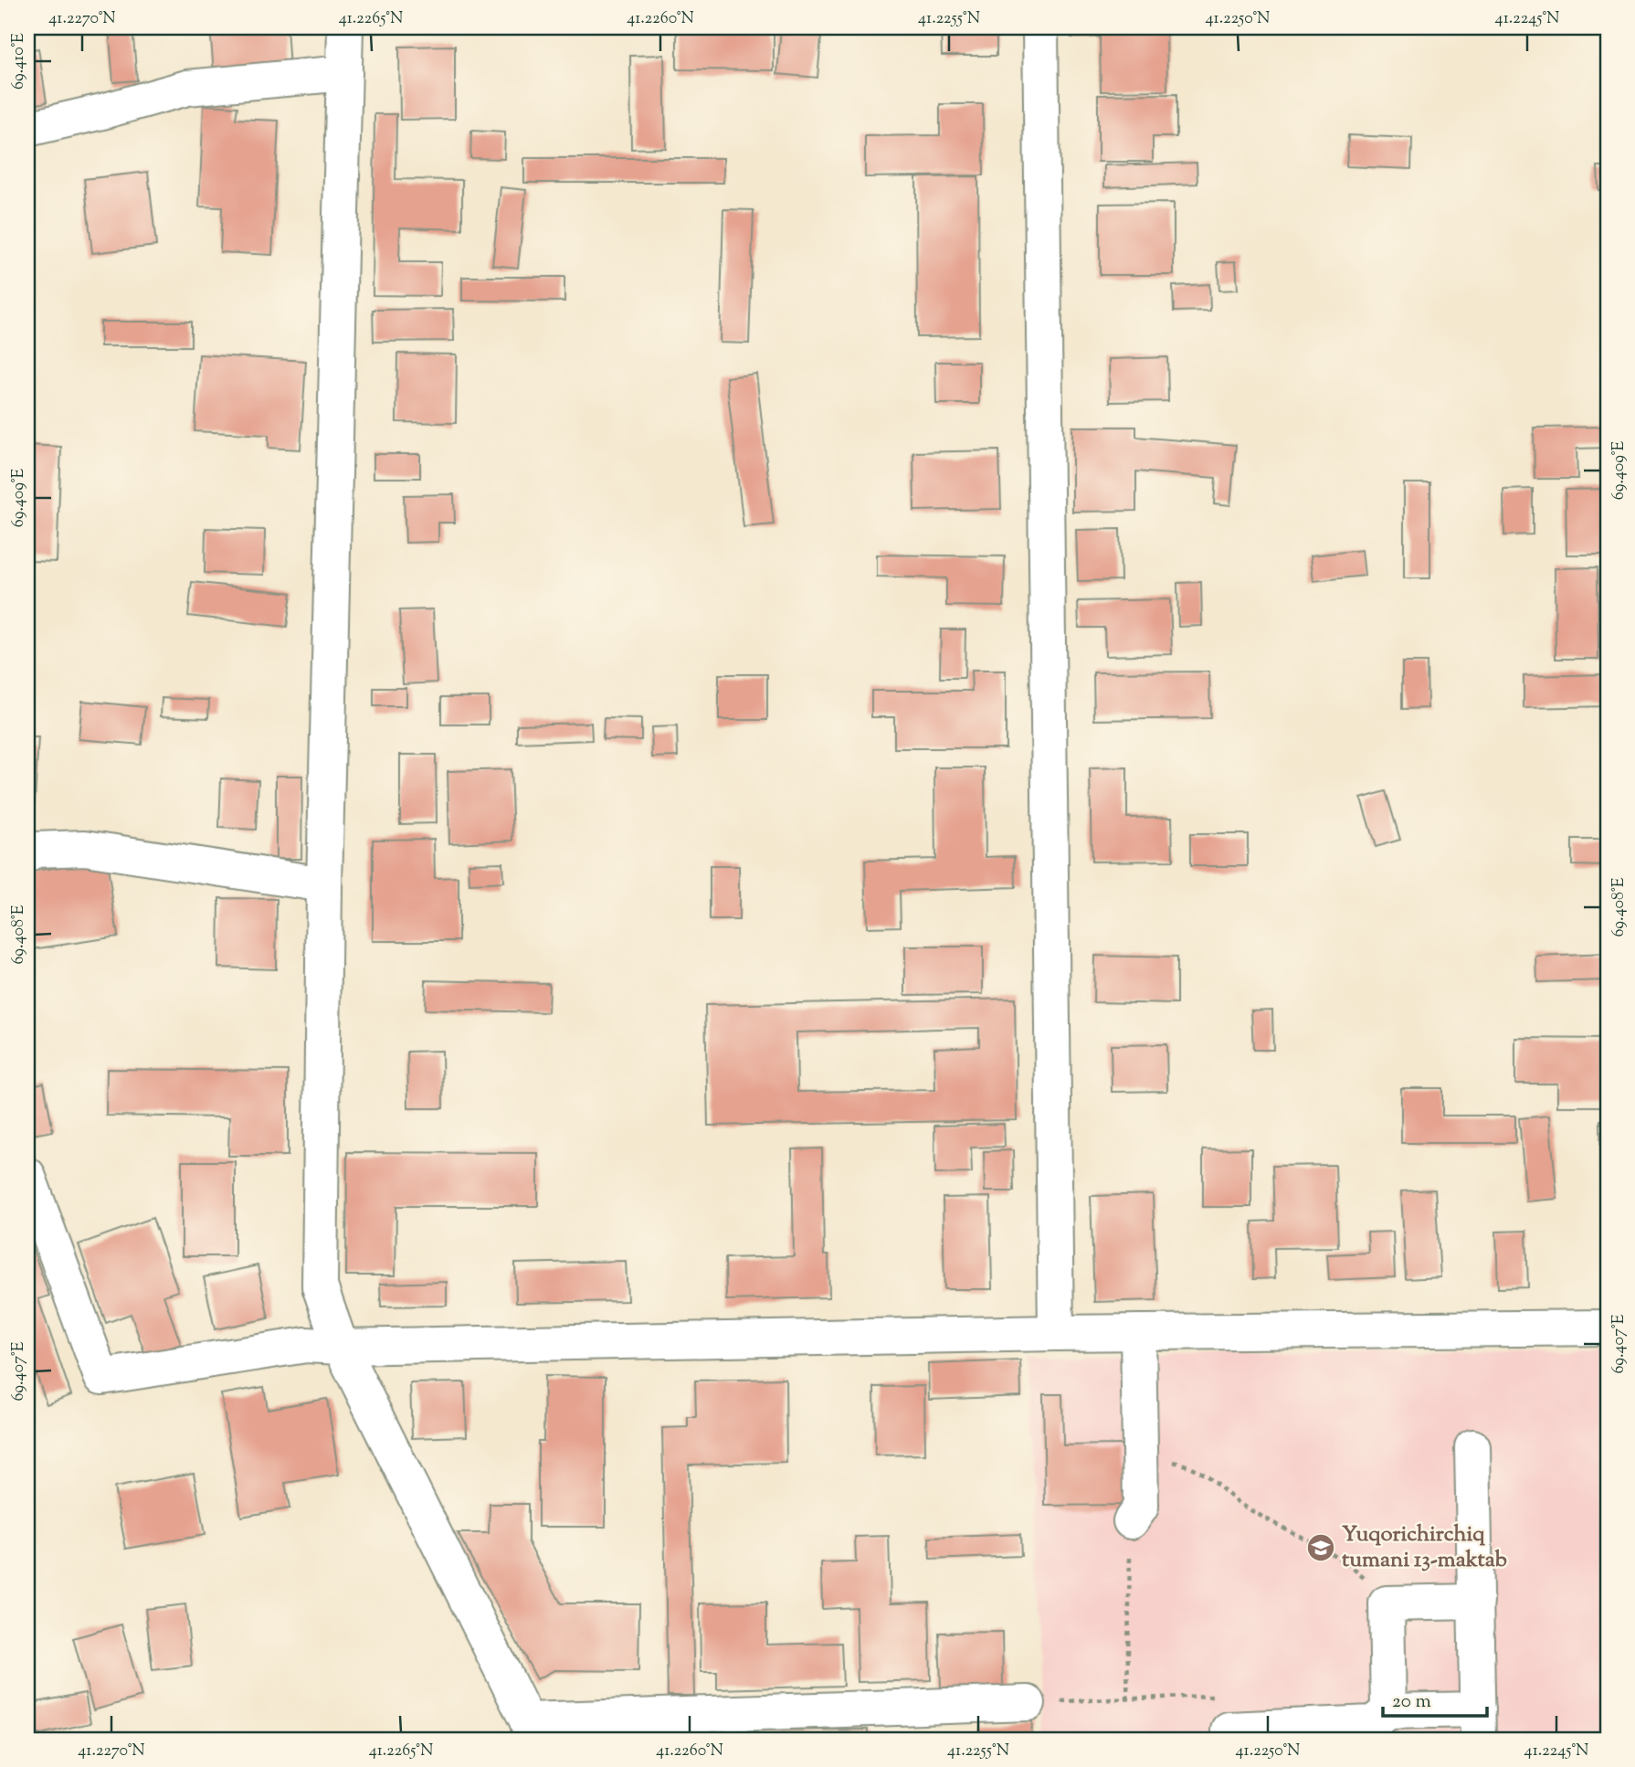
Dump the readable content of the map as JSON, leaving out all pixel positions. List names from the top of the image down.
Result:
{
  "places": {
    "school or university": ["Yuqorichirchiq tumani 13-maktab"]
  },
  "scale_bar": "20 m",
  "coordinates": [
    "41.2270°N",
    "41.2265°N",
    "41.2260°N",
    "41.2255°N",
    "41.2250°N",
    "41.2245°N",
    "69.410°E",
    "69.409°E",
    "69.408°E",
    "69.407°E"
  ]
}
